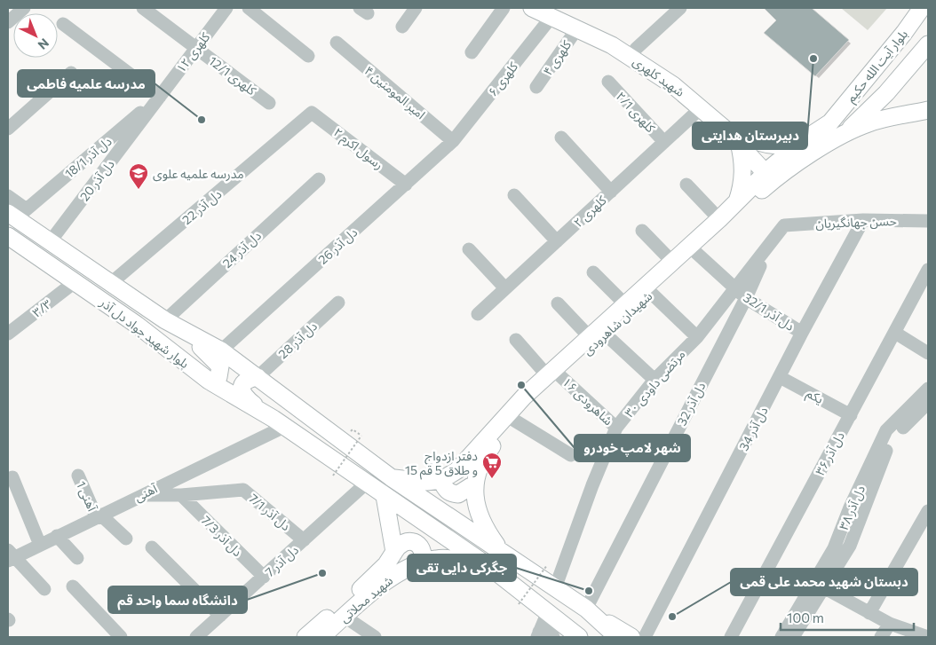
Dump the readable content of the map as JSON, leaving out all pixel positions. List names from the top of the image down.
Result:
{
  "streets": {
    "main road": [
      "بلوار آیت الله حکیم",
      "شهید کلهری",
      "شهیدان شاهرودی",
      "بلوار شهید جواد دل آذر",
      "شهید محلاتی"
    ],
    "street": [
      "کلهری ۱۲",
      "کلهری ۴",
      "کلهری 12/1",
      "کلهری ۶",
      "امیر المومنین ۴",
      "کلهری ۲/1",
      "رسول اکرم ۲",
      "دل آذر 18/1",
      "دل آذر 20",
      "دل آذر 22",
      "کلهری ۲",
      "حسن جهانگیریان",
      "دل آذر 26",
      "دل آذر 24",
      "۳/۳",
      "دل آذر 32/1",
      "دل آذر 28",
      "۳۰ مرتضی داودی",
      "یکم",
      "شاهرودی ۱۶",
      "دل آذر 32",
      "دل آذر 34",
      "دل آذر ۳۶",
      "آهنی",
      "آهنی 1",
      "دل آذر ۳۸",
      "دل آذر 7/1",
      "دل آذر 7/3",
      "دل آذر 7"
    ]
  },
  "crossings": [
    ["کلهری ۱۲", "کلهری 12/1"],
    ["کلهری ۱۲", "دل آذر 18/1"],
    ["کلهری ۱۲", "دل آذر 20"],
    ["کلهری ۴", "شهید کلهری"],
    ["بلوار آیت الله حکیم", "شهیدان شاهرودی"],
    ["شهید کلهری", "کلهری ۶"],
    ["شهید کلهری", "کلهری ۲"],
    ["شهید کلهری", "شهیدان شاهرودی"],
    ["کلهری ۶", "امیر المومنین ۴"],
    ["کلهری ۶", "دل آذر 26"],
    ["امیر المومنین ۴", "دل آذر 26"],
    ["کلهری ۲/1", "کلهری ۲"],
    ["رسول اکرم ۲", "دل آذر 22"],
    ["رسول اکرم ۲", "دل آذر 26"],
    ["دل آذر 18/1", "دل آذر 20"],
    ["دل آذر 18/1", "بلوار شهید جواد دل آذر"],
    ["دل آذر 20", "بلوار شهید جواد دل آذر"],
    ["دل آذر 22", "بلوار شهید جواد دل آذر"],
    ["حسن جهانگیریان", "۳۰ مرتضی داودی"],
    ["حسن جهانگیریان", "دل آذر 34"],
    ["دل آذر 26", "بلوار شهید جواد دل آذر"],
    ["دل آذر 24", "بلوار شهید جواد دل آذر"],
    ["۳/۳", "بلوار شهید جواد دل آذر"],
    ["دل آذر 32/1", "شهیدان شاهرودی"],
    ["دل آذر 32/1", "۳۰ مرتضی داودی"],
    ["دل آذر 32/1", "دل آذر 32"],
    ["دل آذر 32/1", "دل آذر 34"],
    ["شهیدان شاهرودی", "بلوار شهید جواد دل آذر"],
    ["شهیدان شاهرودی", "شاهرودی ۱۶"],
    ["بلوار شهید جواد دل آذر", "دل آذر 28"],
    ["بلوار شهید جواد دل آذر", "۳۰ مرتضی داودی"],
    ["بلوار شهید جواد دل آذر", "دل آذر 32"],
    ["بلوار شهید جواد دل آذر", "آهنی"],
    ["۳۰ مرتضی داودی", "شاهرودی ۱۶"],
    ["۳۰ مرتضی داودی", "دل آذر 32"],
    ["یکم", "دل آذر 34"],
    ["یکم", "دل آذر ۳۶"],
    ["آهنی", "آهنی 1"],
    ["آهنی", "دل آذر 7/1"],
    ["دل آذر 7/1", "دل آذر 7/3"],
    ["دل آذر 7/1", "دل آذر 7"],
    ["دل آذر 7/3", "دل آذر 7"]
  ],
  "places": {
    "other": [
      "دبیرستان هدایتی",
      "مدرسه علمیه فاطمی",
      "شهر لامپ خودرو",
      "دانشگاه سما واحد قم",
      "جگرکی دایی تقی",
      "دبستان شهید محمد علی قمی"
    ],
    "school or university": ["مدرسه علمیه علوی"],
    "supermarket": ["دفتر ازدواج 15 و طلاق 5 قم"]
  },
  "scale_bar": "100 m",
  "north": "bottom right"
}
